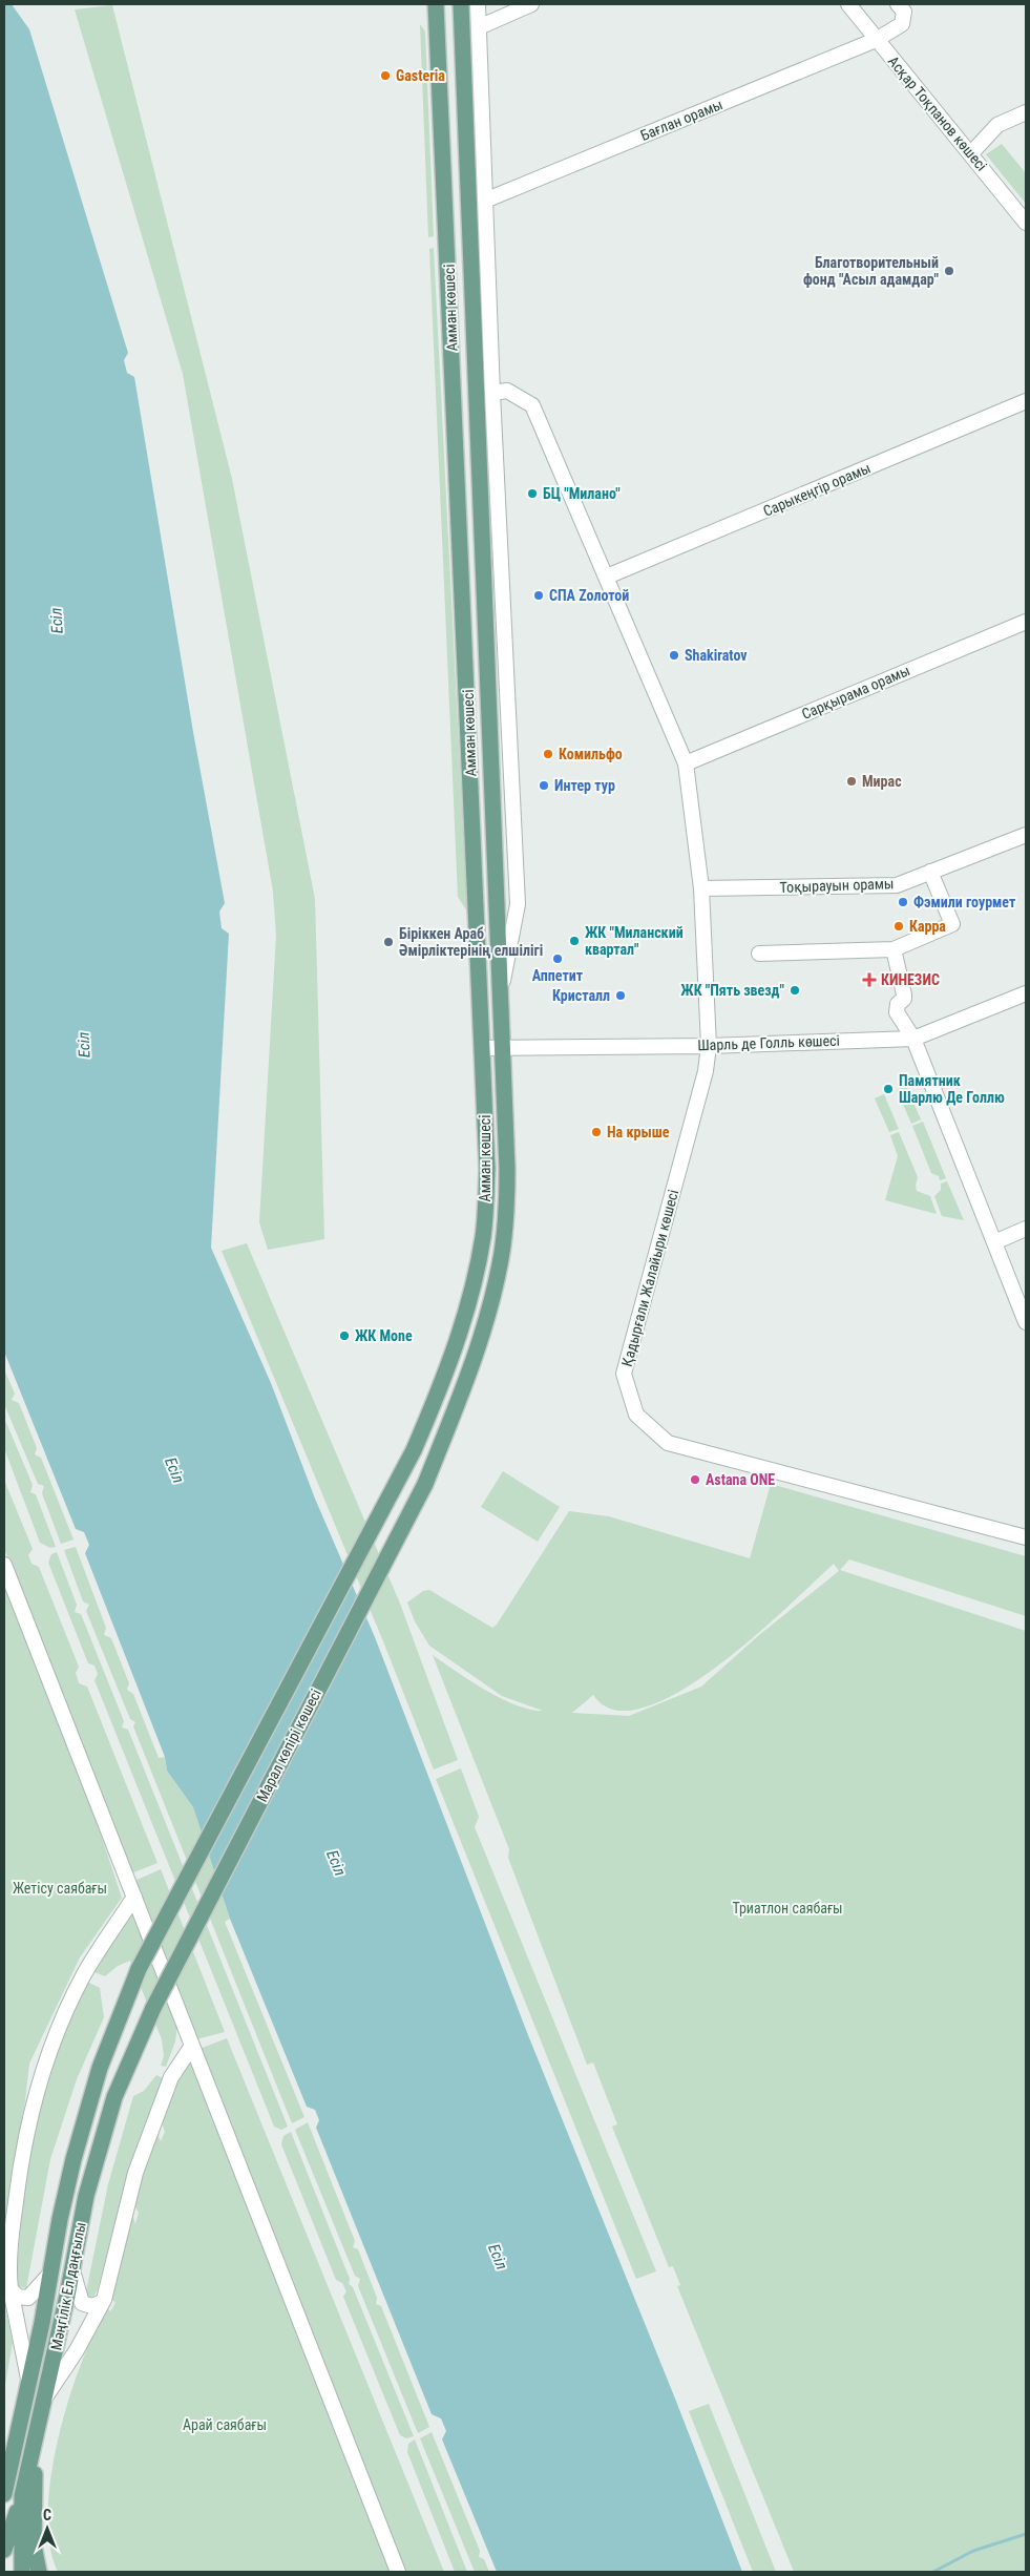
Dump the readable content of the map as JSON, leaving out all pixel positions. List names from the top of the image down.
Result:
{
  "streets": {
    "main road": ["Амман көшесі", "Марал көпірі көшесі", "Мәңгілік Ел даңғылы"],
    "street": [
      "Асқар Тоқпанов көшесі",
      "Бағлан орамы",
      "Сарыкеңгір орамы",
      "Сарқырама орамы",
      "Тоқырауын орамы",
      "Шарль де Голль көшесі",
      "Қадырғали Жалайыри көшесі"
    ]
  },
  "crossings": [
    ["Асқар Тоқпанов көшесі", "Бағлан орамы"],
    ["Бағлан орамы", "Амман көшесі"],
    ["Амман көшесі", "Шарль де Голль көшесі"],
    ["Амман көшесі", "Қадырғали Жалайыри көшесі"],
    ["Амман көшесі", "Марал көпірі көшесі"],
    ["Сарыкеңгір орамы", "Қадырғали Жалайыри көшесі"],
    ["Сарқырама орамы", "Қадырғали Жалайыри көшесі"],
    ["Тоқырауын орамы", "Қадырғали Жалайыри көшесі"],
    ["Шарль де Голль көшесі", "Қадырғали Жалайыри көшесі"],
    ["Марал көпірі көшесі", "Мәңгілік Ел даңғылы"]
  ],
  "water": ["Есіл"],
  "parks": ["Жетісу саябағы", "Триатлон саябағы", "Арай саябағы"],
  "places": {
    "other": [
      "Gasteria",
      "Благотворительный фонд \"Асыл адамдар\"",
      "БЦ \"Милано\"",
      "СПА Zолотой",
      "Shakiratov",
      "Комильфо",
      "Мирас",
      "Интер тур",
      "Фэмили гоурмет",
      "Карра",
      "ЖК \"Миланский квартал\"",
      "Біріккен Араб Әмірліктерінің елшілігі",
      "Аппетит",
      "ЖК \"Пять звезд\"",
      "Кристалл",
      "Памятник Шарлю Де Голлю",
      "На крыше",
      "ЖК Mone",
      "Astana ONE"
    ],
    "health": ["КИНЕЗИС"]
  },
  "north": "top"
}
